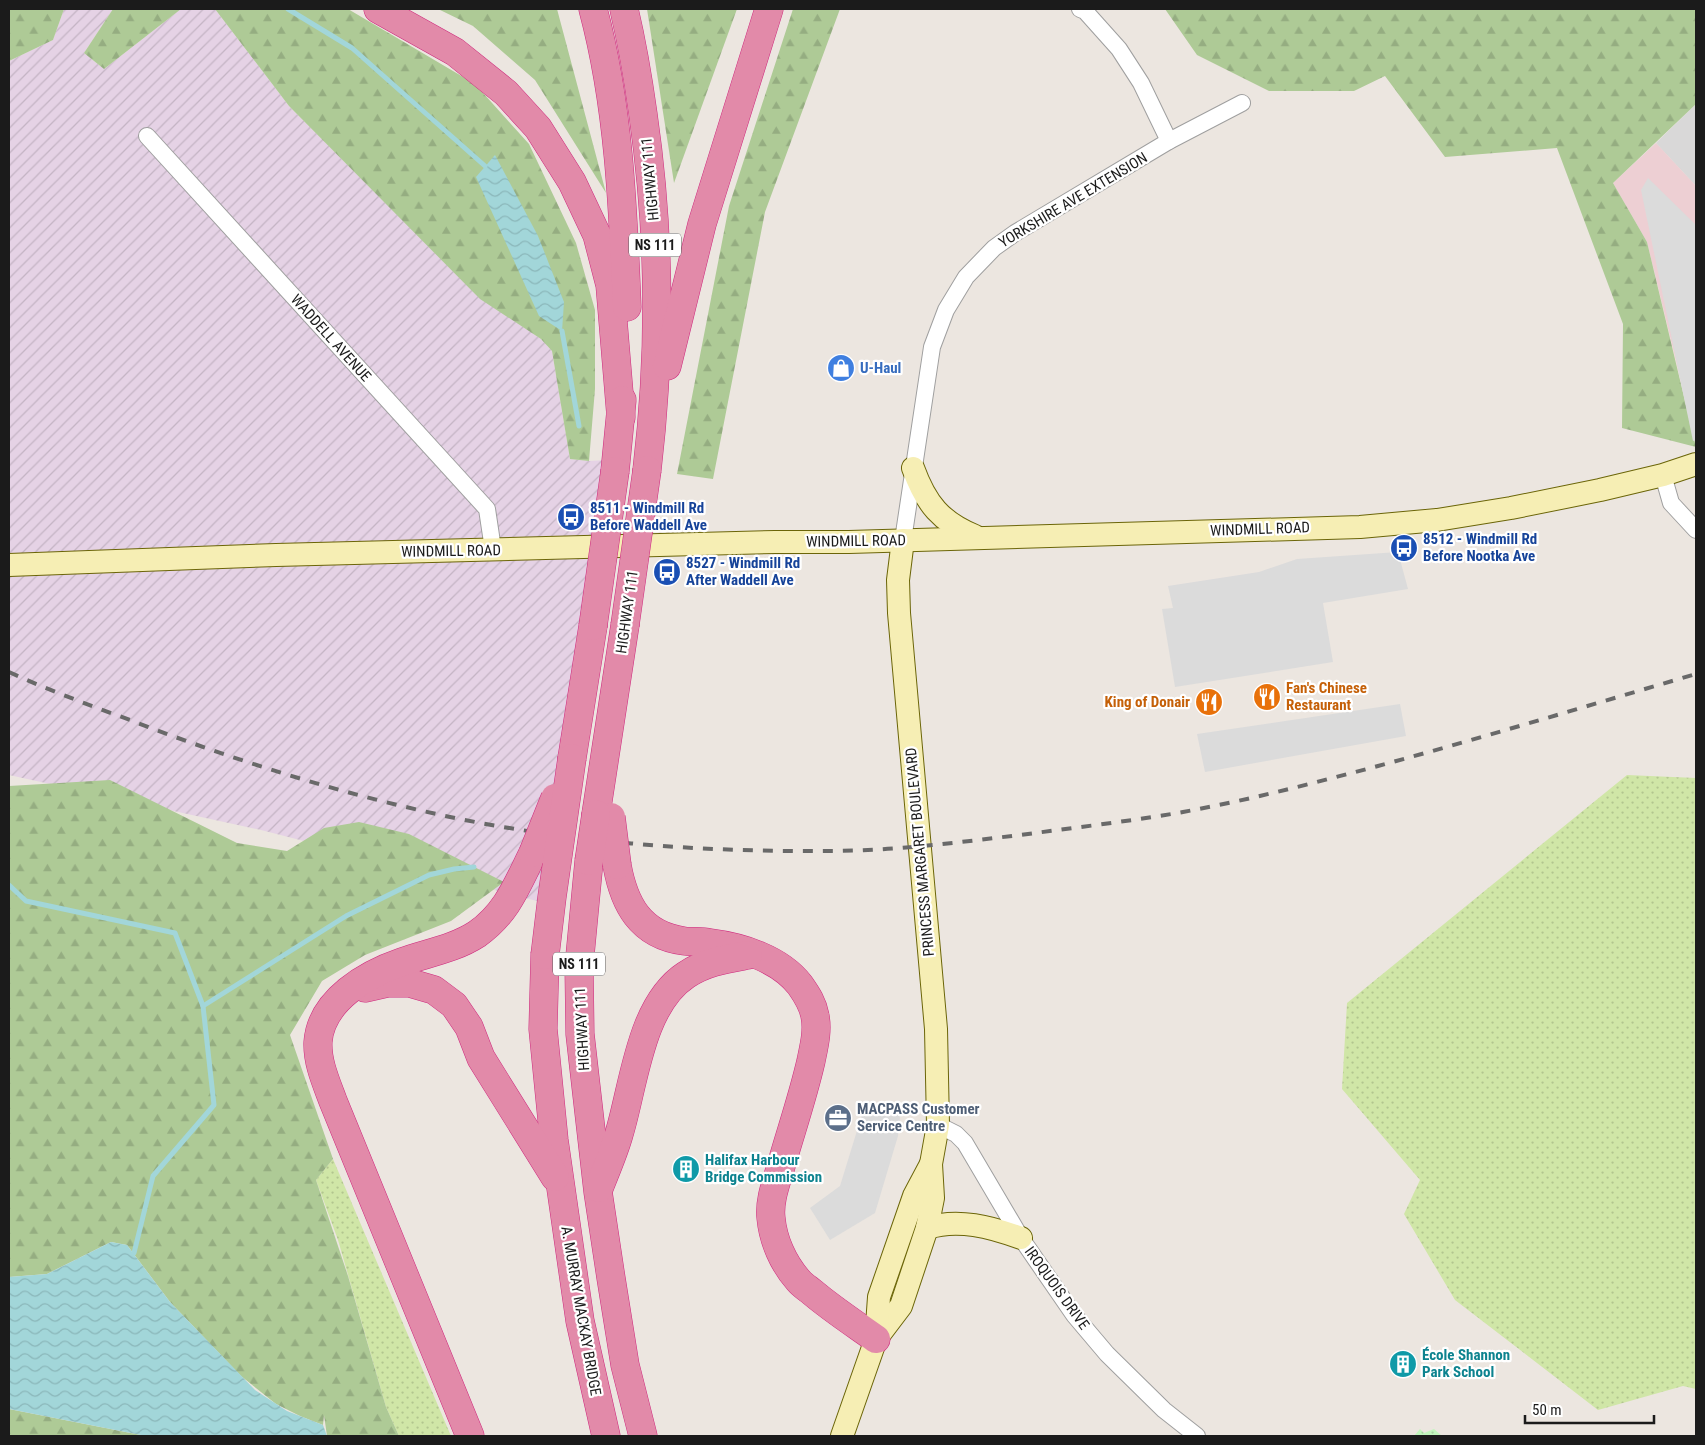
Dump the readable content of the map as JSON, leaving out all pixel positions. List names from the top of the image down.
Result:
{
  "streets": {
    "highway": ["HIGHWAY 111", "NS 111", "A. MURRAY MACKAY BRIDGE"],
    "main road": ["WINDMILL ROAD", "PRINCESS MARGARET BOULEVARD"],
    "street": ["YORKSHIRE AVE EXTENSION", "WADDELL AVENUE", "IROQUOIS DRIVE"]
  },
  "crossings": [
    ["HIGHWAY 111", "NS 111"],
    ["HIGHWAY 111", "A. MURRAY MACKAY BRIDGE"],
    ["YORKSHIRE AVE EXTENSION", "WINDMILL ROAD"],
    ["YORKSHIRE AVE EXTENSION", "PRINCESS MARGARET BOULEVARD"],
    ["WADDELL AVENUE", "WINDMILL ROAD"],
    ["WINDMILL ROAD", "PRINCESS MARGARET BOULEVARD"],
    ["PRINCESS MARGARET BOULEVARD", "IROQUOIS DRIVE"]
  ],
  "places": {
    "shop": ["U-Haul"],
    "bus stop": ["8511 - Windmill Rd Before Waddell Ave", "8512 - Windmill Rd Before Nootka Ave", "8527 - Windmill Rd After Waddell Ave"],
    "restaurant": ["Fan's Chinese Restaurant", "King of Donair"],
    "office": ["MACPASS Customer Service Centre"],
    "building": ["Halifax Harbour Bridge Commission", "École Shannon Park School"]
  },
  "scale_bar": "50 m"
}
